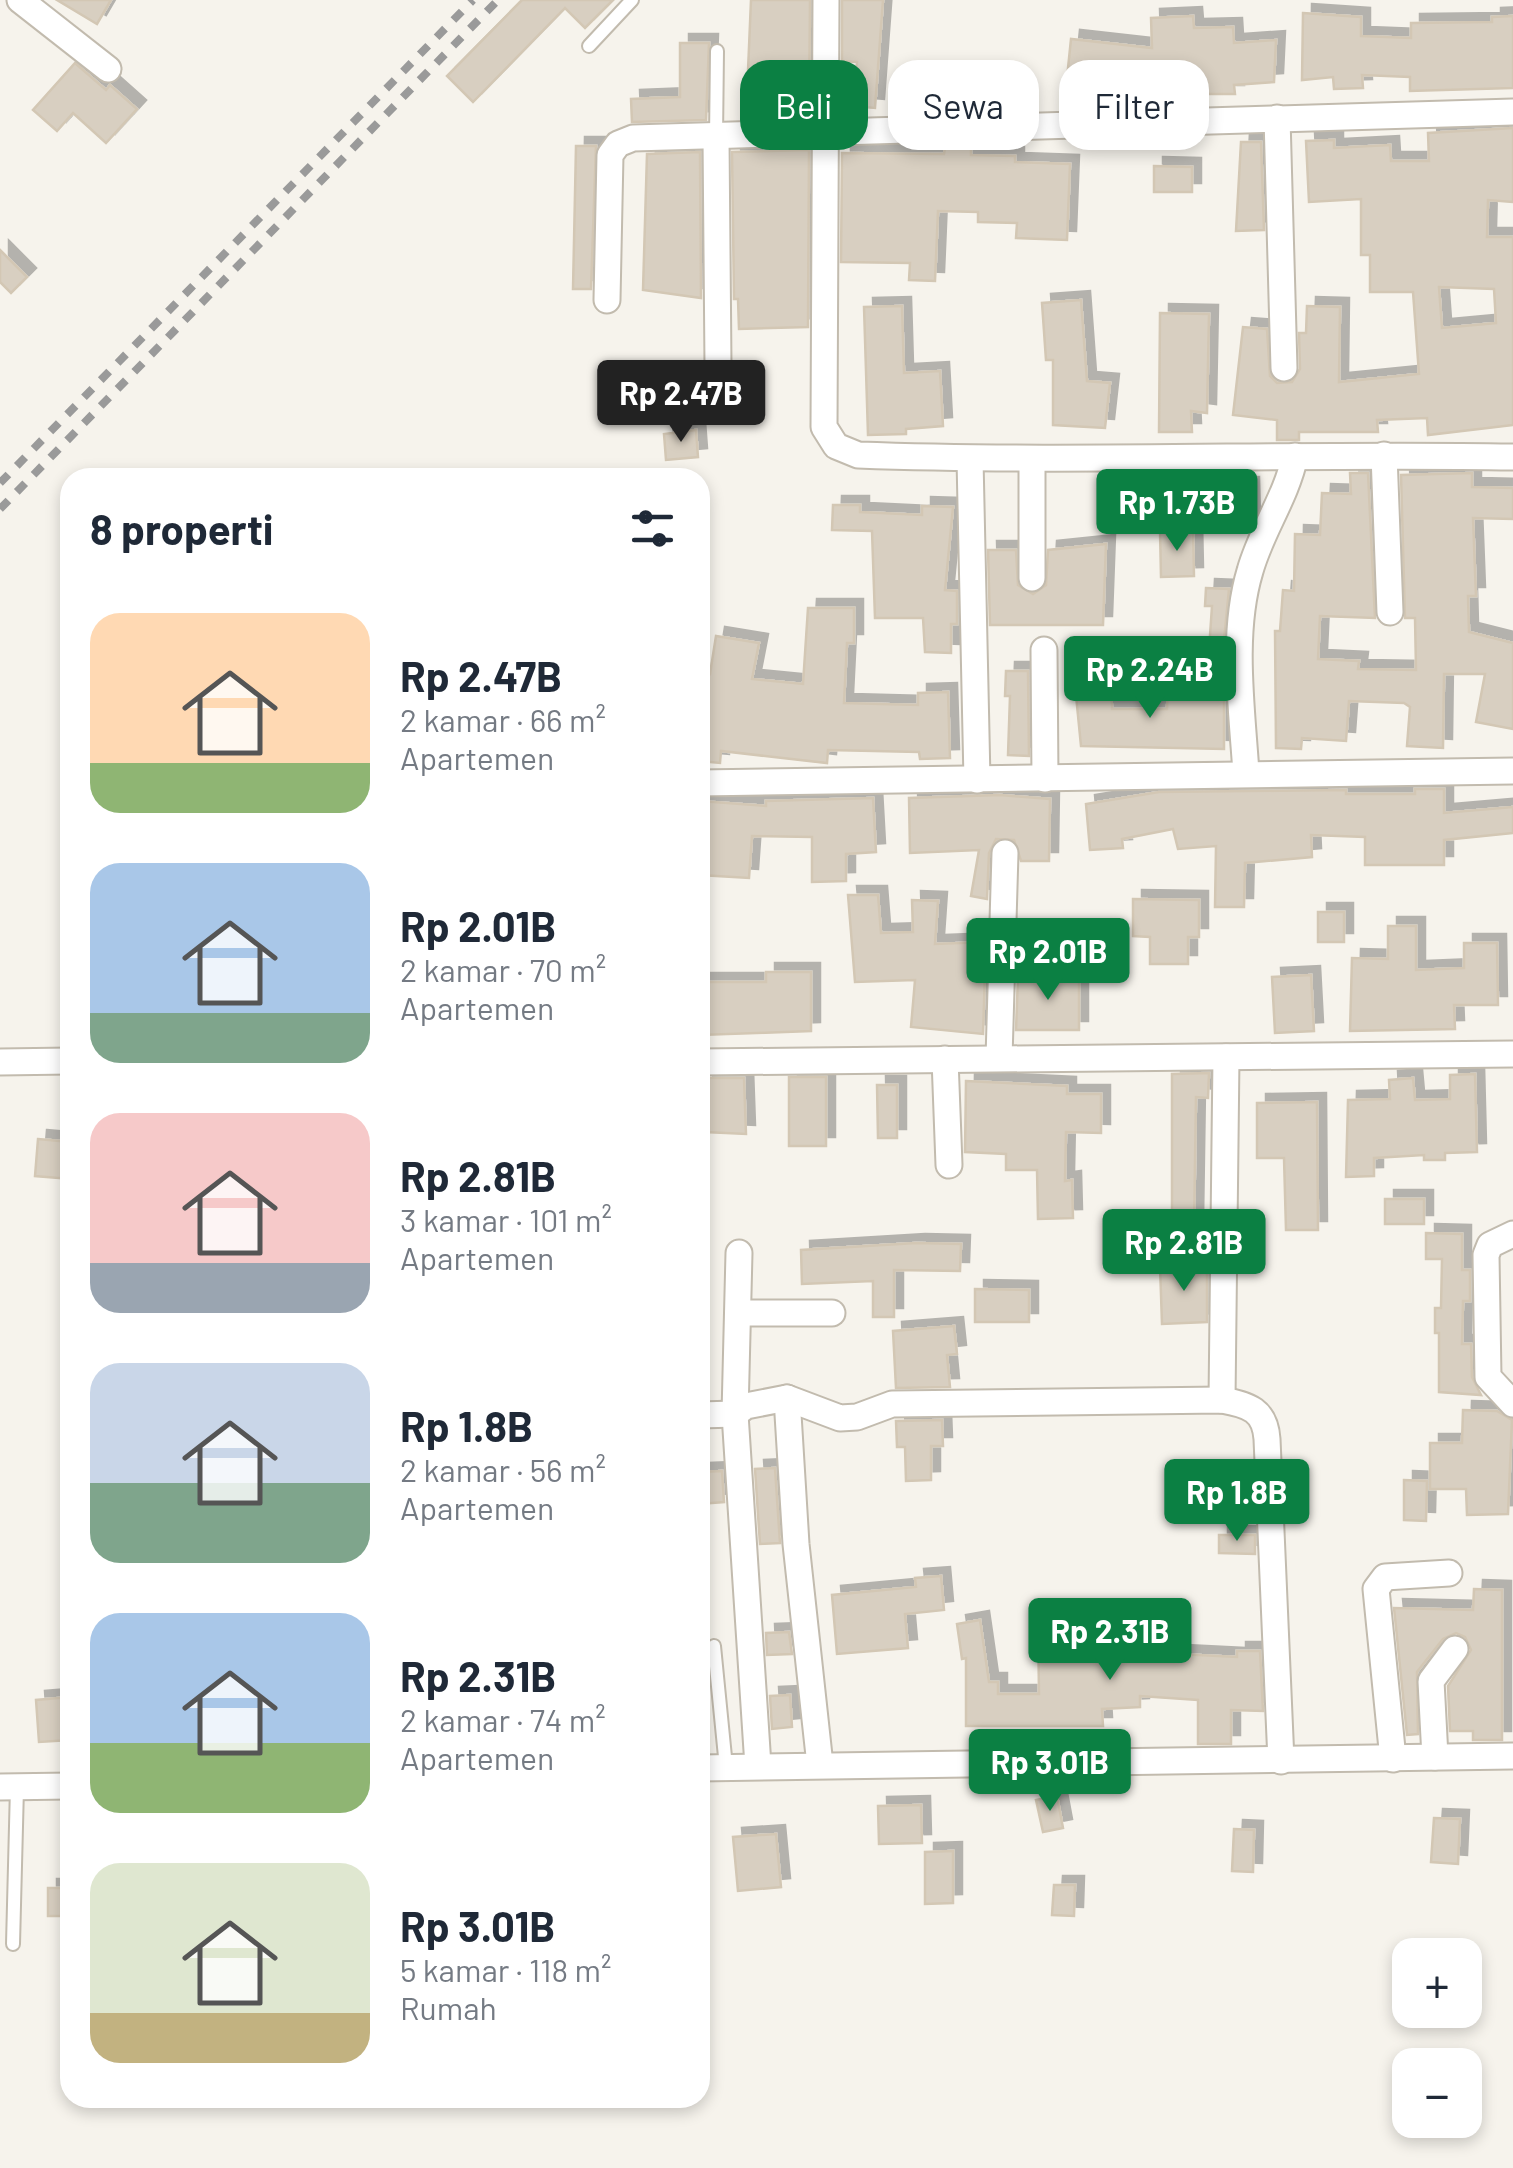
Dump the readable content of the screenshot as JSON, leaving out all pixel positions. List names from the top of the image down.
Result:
{
  "page": {
    "chip": ["Beli", "Sewa", "Filter"],
    "price": [
      "Rp 2.47B",
      "Rp 1.73B",
      "Rp 2.24B",
      "Rp 2.01B",
      "Rp 2.81B",
      "Rp 1.8B",
      "Rp 2.31B",
      "Rp 3.01B"
    ],
    "heading": "8 properti",
    "list": [
      {
        "name": "Rp 2.47B",
        "note": "2 kamar · 66 m² · Apartemen"
      },
      {
        "name": "Rp 2.01B",
        "note": "2 kamar · 70 m² · Apartemen"
      },
      {
        "name": "Rp 2.81B",
        "note": "3 kamar · 101 m² · Apartemen"
      },
      {
        "name": "Rp 1.8B",
        "note": "2 kamar · 56 m² · Apartemen"
      },
      {
        "name": "Rp 2.31B",
        "note": "2 kamar · 74 m² · Apartemen"
      },
      {
        "name": "Rp 3.01B",
        "note": "5 kamar · 118 m² · Rumah"
      }
    ],
    "map_buttons": ["+", "−"]
  }
}
